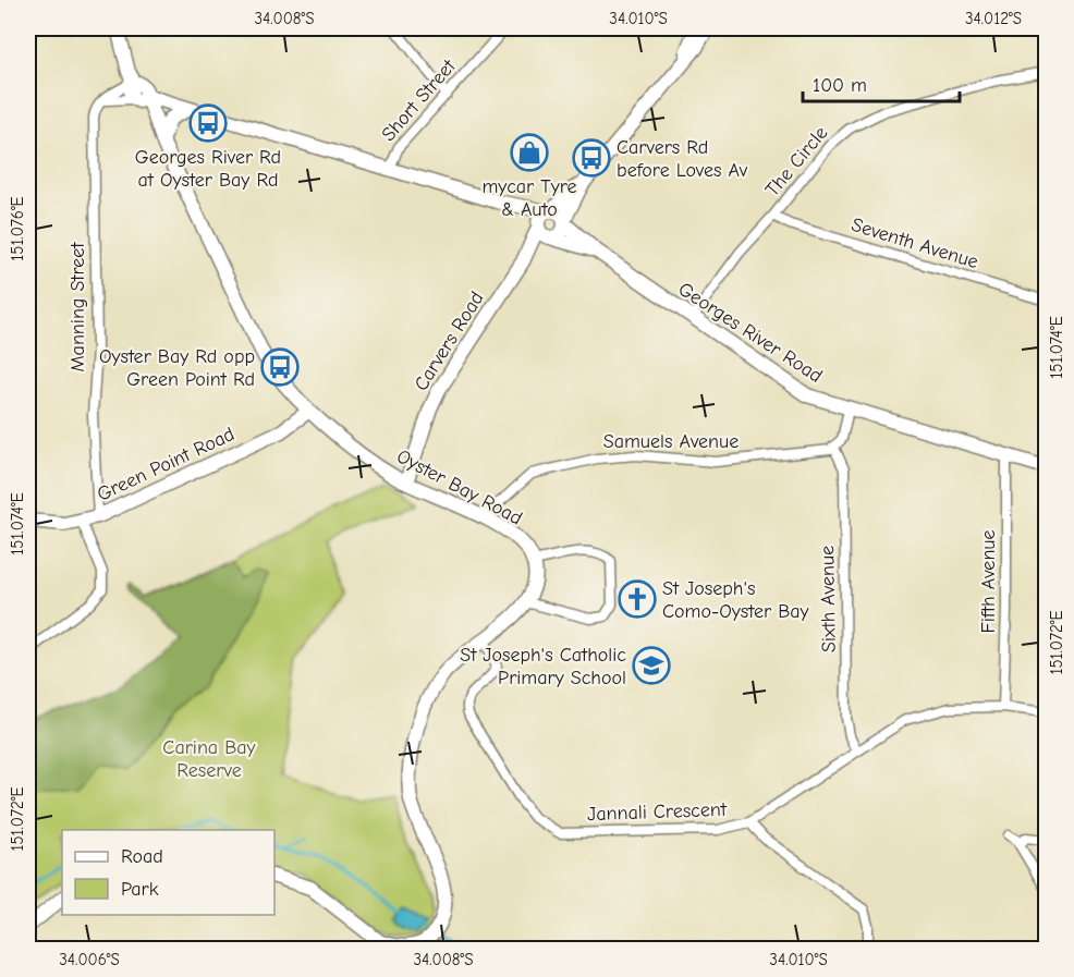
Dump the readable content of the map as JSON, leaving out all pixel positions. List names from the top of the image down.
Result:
{
  "streets": {
    "street": [
      "Short Street",
      "The Circle",
      "Seventh Avenue",
      "Manning Street",
      "Georges River Road",
      "Carvers Road",
      "Samuels Avenue",
      "Green Point Road",
      "Oyster Bay Road",
      "Fifth Avenue",
      "Sixth Avenue",
      "Jannali Crescent"
    ]
  },
  "crossings": [
    ["The Circle", "Seventh Avenue"],
    ["The Circle", "Georges River Road"],
    ["Manning Street", "Green Point Road"],
    ["Georges River Road", "Carvers Road"],
    ["Georges River Road", "Fifth Avenue"],
    ["Carvers Road", "Oyster Bay Road"],
    ["Samuels Avenue", "Oyster Bay Road"],
    ["Samuels Avenue", "Sixth Avenue"],
    ["Green Point Road", "Oyster Bay Road"],
    ["Fifth Avenue", "Jannali Crescent"],
    ["Sixth Avenue", "Jannali Crescent"]
  ],
  "parks": ["Carina Bay Reserve"],
  "places": {
    "bus stop": ["Georges River Rd at Oyster Bay Rd", "Carvers Rd before Loves Av", "Oyster Bay Rd opp Green Point Rd"],
    "shop": ["mycar Tyre & Auto"],
    "church": ["St Joseph's Como-Oyster Bay"],
    "school or university": ["St Joseph's Catholic Primary School"]
  },
  "legend": ["Road", "Park"],
  "scale_bar": "100 m",
  "coordinates": [
    "34.008°S",
    "34.010°S",
    "34.012°S",
    "151.076°E",
    "151.074°E",
    "151.072°E",
    "34.006°S"
  ]
}
